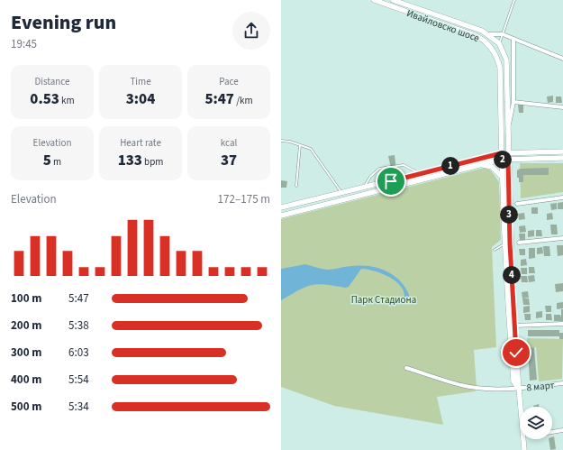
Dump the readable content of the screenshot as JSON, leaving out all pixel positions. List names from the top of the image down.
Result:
{
  "streets": {
    "main road": ["Ивайловско шосе"],
    "street": ["8 март"]
  },
  "crossings": [
    ["Ивайловско шосе", "8 март"]
  ],
  "parks": ["Парк Стадиона"],
  "page": {
    "heading": ["Evening run", "19:45"],
    "stats": [
      ["Distance", "0.53 km"],
      ["Time", "3:04"],
      ["Pace", "5:47 /km"],
      ["Elevation", "5 m"],
      ["Heart rate", "133 bpm"],
      ["kcal", "37"]
    ],
    "pins": [
      "2",
      "1",
      "3",
      "4"
    ],
    "chart": ["Elevation", "172–175 m"],
    "list": [
      {
        "name": "100 m",
        "note": "5:47"
      },
      {
        "name": "200 m",
        "note": "5:38"
      },
      {
        "name": "300 m",
        "note": "6:03"
      },
      {
        "name": "400 m",
        "note": "5:54"
      },
      {
        "name": "500 m",
        "note": "5:34"
      }
    ]
  }
}
